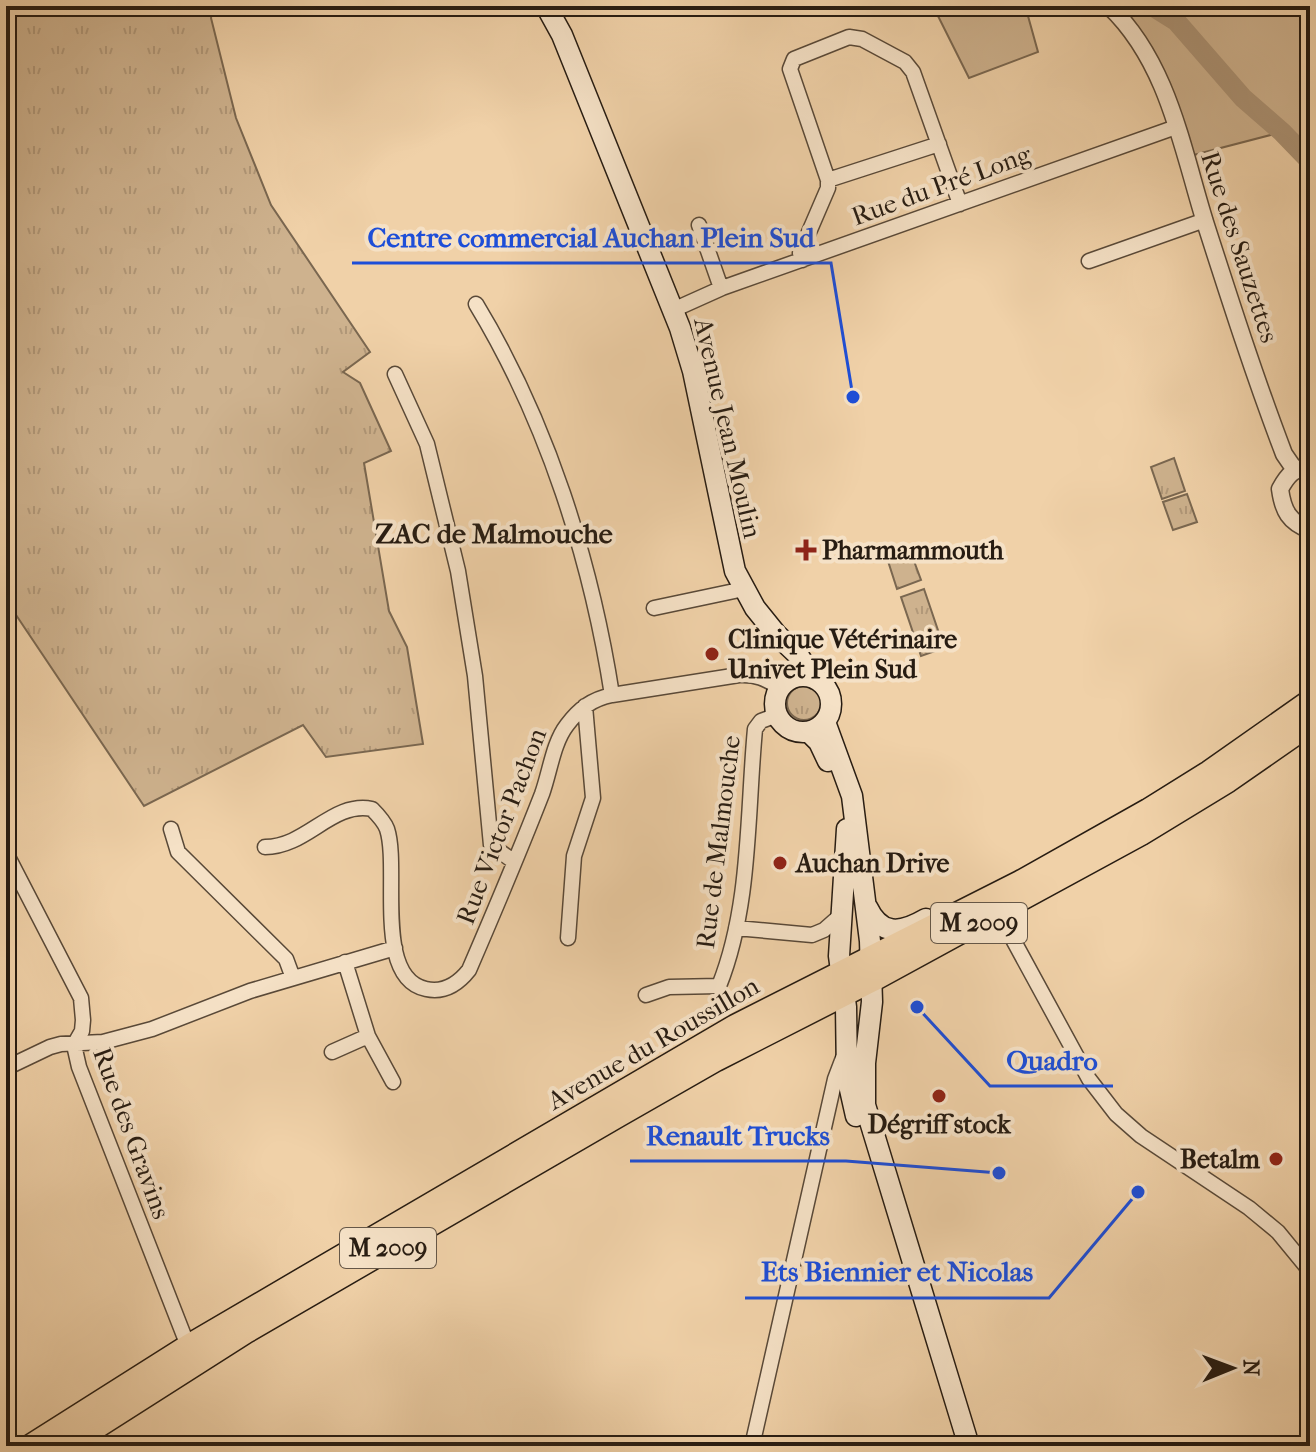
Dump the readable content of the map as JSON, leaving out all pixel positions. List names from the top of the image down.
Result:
{
  "streets": {
    "main road": ["Avenue Jean Moulin", "M 2009", "Avenue du Roussillon"],
    "street": [
      "Rue du Pré Long",
      "Rue des Sauzettes",
      "Rue Victor Pachon",
      "Rue de Malmouche",
      "Rue des Gravins"
    ]
  },
  "crossings": [
    ["Rue du Pré Long", "Rue des Sauzettes"],
    ["Rue du Pré Long", "Avenue Jean Moulin"],
    ["Avenue Jean Moulin", "Rue Victor Pachon"],
    ["Avenue Jean Moulin", "Rue de Malmouche"],
    ["Rue Victor Pachon", "Rue de Malmouche"],
    ["Avenue du Roussillon", "Rue des Gravins"]
  ],
  "districts": ["ZAC de Malmouche"],
  "places": {
    "other": [
      "Centre commercial Auchan Plein Sud",
      "Clinique Vétérinaire Univet Plein Sud",
      "Auchan Drive",
      "Quadro",
      "Dégriff stock",
      "Betalm",
      "Renault Trucks",
      "Ets Biennier et Nicolas"
    ],
    "health": ["Pharmammouth"]
  },
  "north": "right"
}
